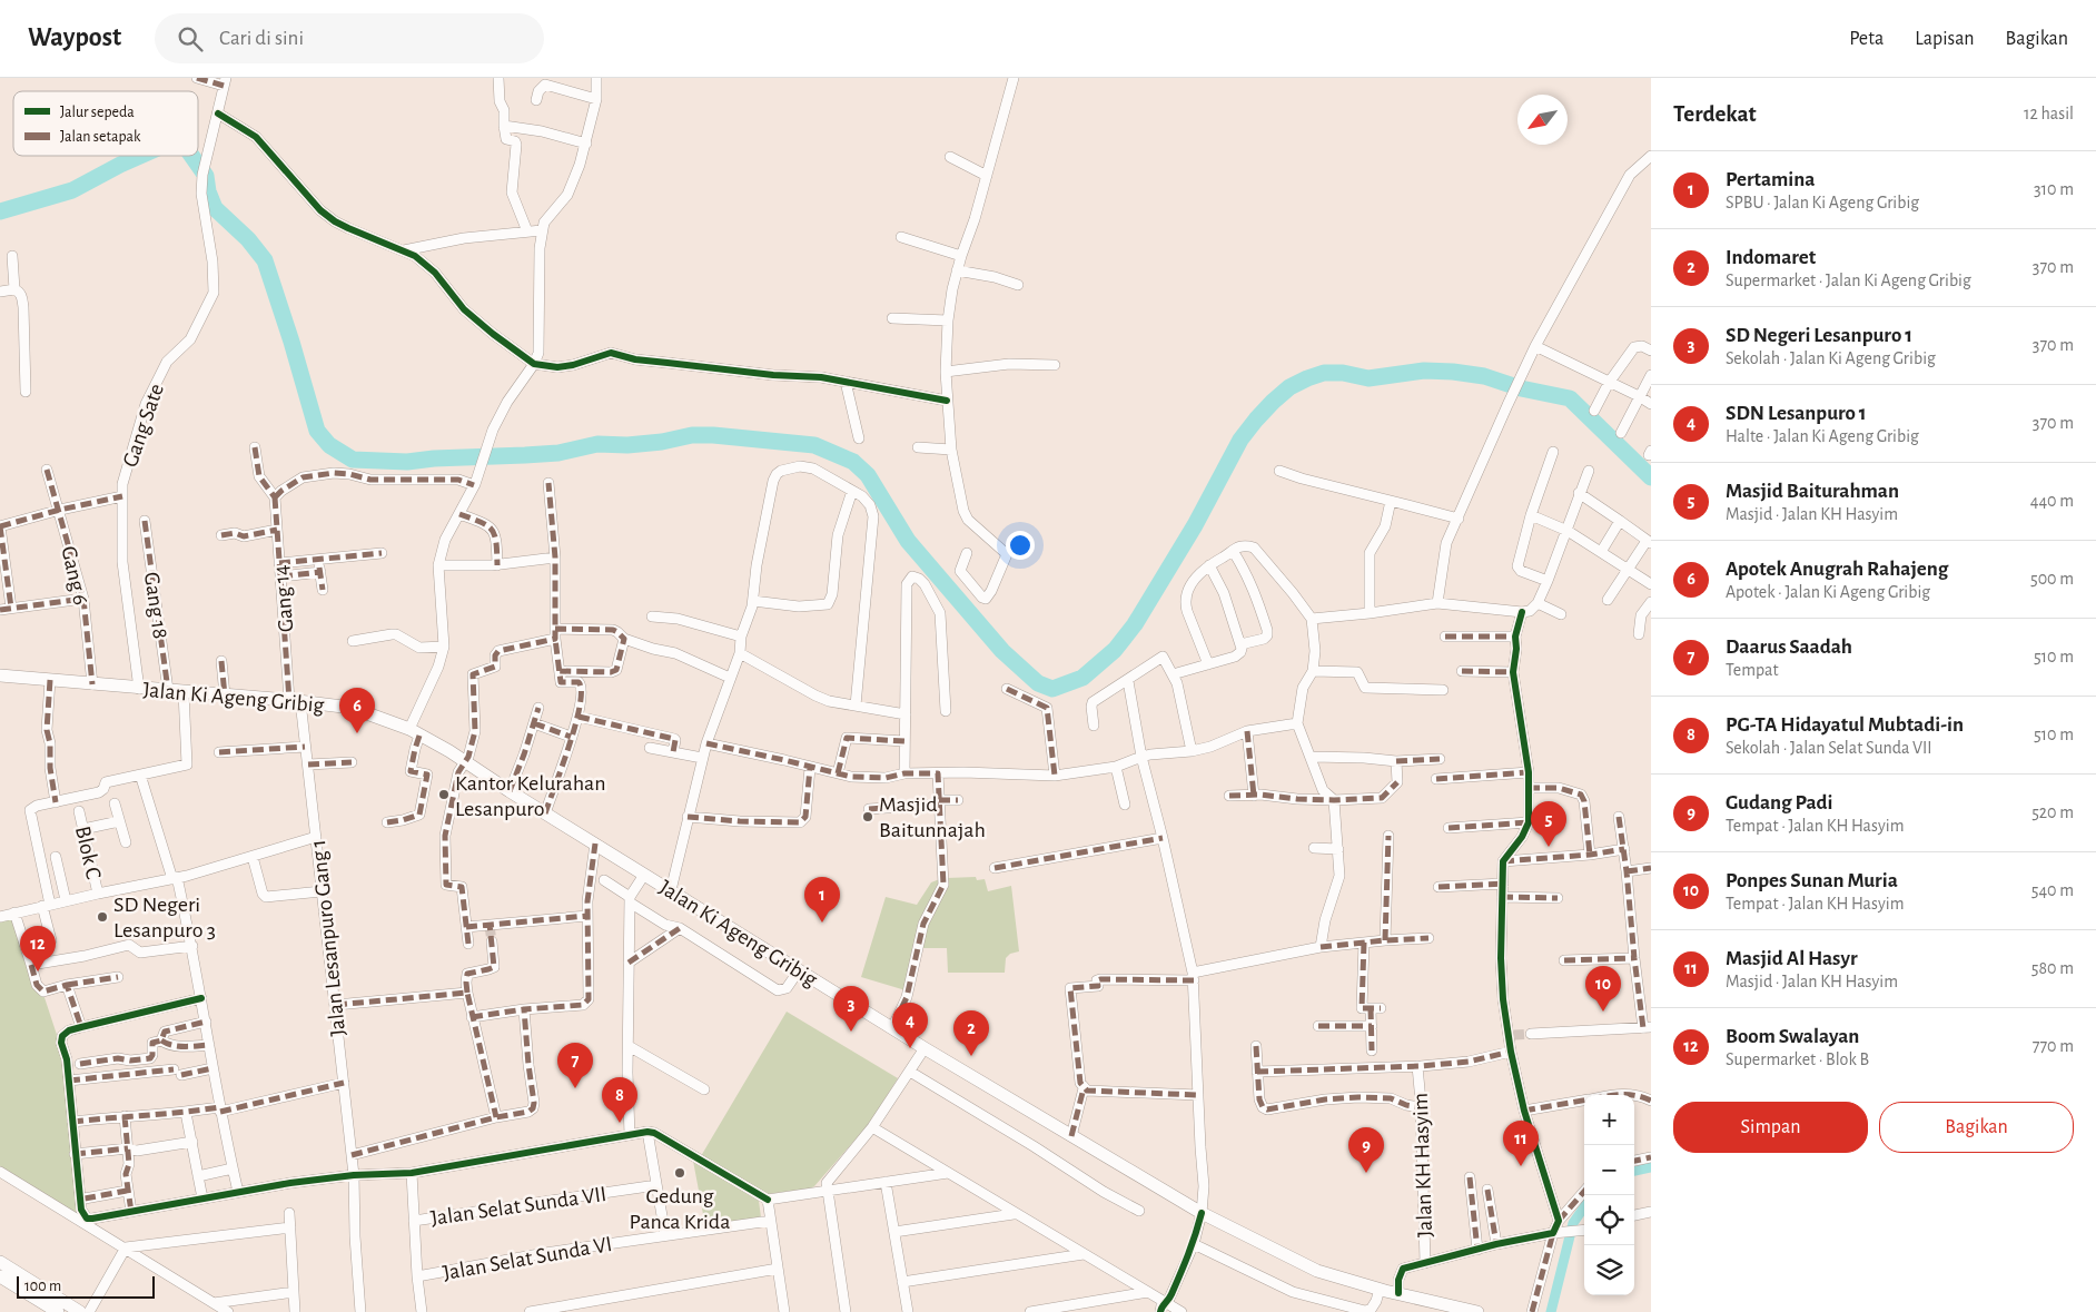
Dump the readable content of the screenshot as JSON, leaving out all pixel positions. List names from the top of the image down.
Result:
{
  "streets": {
    "main road": ["Jalan Ki Ageng Gribig"],
    "street": [
      "Gang Sate",
      "Gang 6",
      "Gang 14",
      "Gang 18",
      "Blok C",
      "Jalan Lesanpuro Gang 1",
      "Jalan KH Hasyim",
      "Jalan Selat Sunda VII",
      "Jalan Selat Sunda VI"
    ]
  },
  "crossings": [
    ["Gang Sate", "Jalan Ki Ageng Gribig"],
    ["Gang 6", "Jalan Ki Ageng Gribig"],
    ["Gang 14", "Jalan Ki Ageng Gribig"],
    ["Gang 14", "Jalan Lesanpuro Gang 1"],
    ["Gang 18", "Jalan Ki Ageng Gribig"],
    ["Jalan Ki Ageng Gribig", "Jalan Lesanpuro Gang 1"],
    ["Jalan Ki Ageng Gribig", "Jalan KH Hasyim"]
  ],
  "places": [
    "Kantor Kelurahan Lesanpuro",
    "Masjid Baitunnajah",
    "SD Negeri Lesanpuro 3",
    "Gedung Panca Krida"
  ],
  "legend": ["Jalur sepeda", "Jalan setapak"],
  "scale_bar": "100 m",
  "north": "bottom left",
  "page": {
    "header": "Waypost",
    "search": "Cari di sini",
    "nav": ["Peta", "Lapisan", "Bagikan"],
    "heading": ["Terdekat", "12 hasil"],
    "list": [
      {
        "mark": "1",
        "name": "Pertamina",
        "note": "SPBU · Jalan Ki Ageng Gribig",
        "value": "310 m"
      },
      {
        "mark": "2",
        "name": "Indomaret",
        "note": "Supermarket · Jalan Ki Ageng Gribig",
        "value": "370 m"
      },
      {
        "mark": "3",
        "name": "SD Negeri Lesanpuro 1",
        "note": "Sekolah · Jalan Ki Ageng Gribig",
        "value": "370 m"
      },
      {
        "mark": "4",
        "name": "SDN Lesanpuro 1",
        "note": "Halte · Jalan Ki Ageng Gribig",
        "value": "370 m"
      },
      {
        "mark": "5",
        "name": "Masjid Baiturahman",
        "note": "Masjid · Jalan KH Hasyim",
        "value": "440 m"
      },
      {
        "mark": "6",
        "name": "Apotek Anugrah Rahajeng",
        "note": "Apotek · Jalan Ki Ageng Gribig",
        "value": "500 m"
      },
      {
        "mark": "7",
        "name": "Daarus Saadah",
        "note": "Tempat",
        "value": "510 m"
      },
      {
        "mark": "8",
        "name": "PG-TA Hidayatul Mubtadi-in",
        "note": "Sekolah · Jalan Selat Sunda VII",
        "value": "510 m"
      },
      {
        "mark": "9",
        "name": "Gudang Padi",
        "note": "Tempat · Jalan KH Hasyim",
        "value": "520 m"
      },
      {
        "mark": "10",
        "name": "Ponpes Sunan Muria",
        "note": "Tempat · Jalan KH Hasyim",
        "value": "540 m"
      },
      {
        "mark": "11",
        "name": "Masjid Al Hasyr",
        "note": "Masjid · Jalan KH Hasyim",
        "value": "580 m"
      },
      {
        "mark": "12",
        "name": "Boom Swalayan",
        "note": "Supermarket · Blok B",
        "value": "770 m"
      }
    ],
    "pins": [
      "6",
      "5",
      "1",
      "12",
      "10",
      "3",
      "4",
      "2",
      "7",
      "8",
      "11",
      "9"
    ],
    "buttons": ["Simpan", "Bagikan"],
    "map_buttons": ["+", "−"],
    "scale": "100 m"
  }
}
